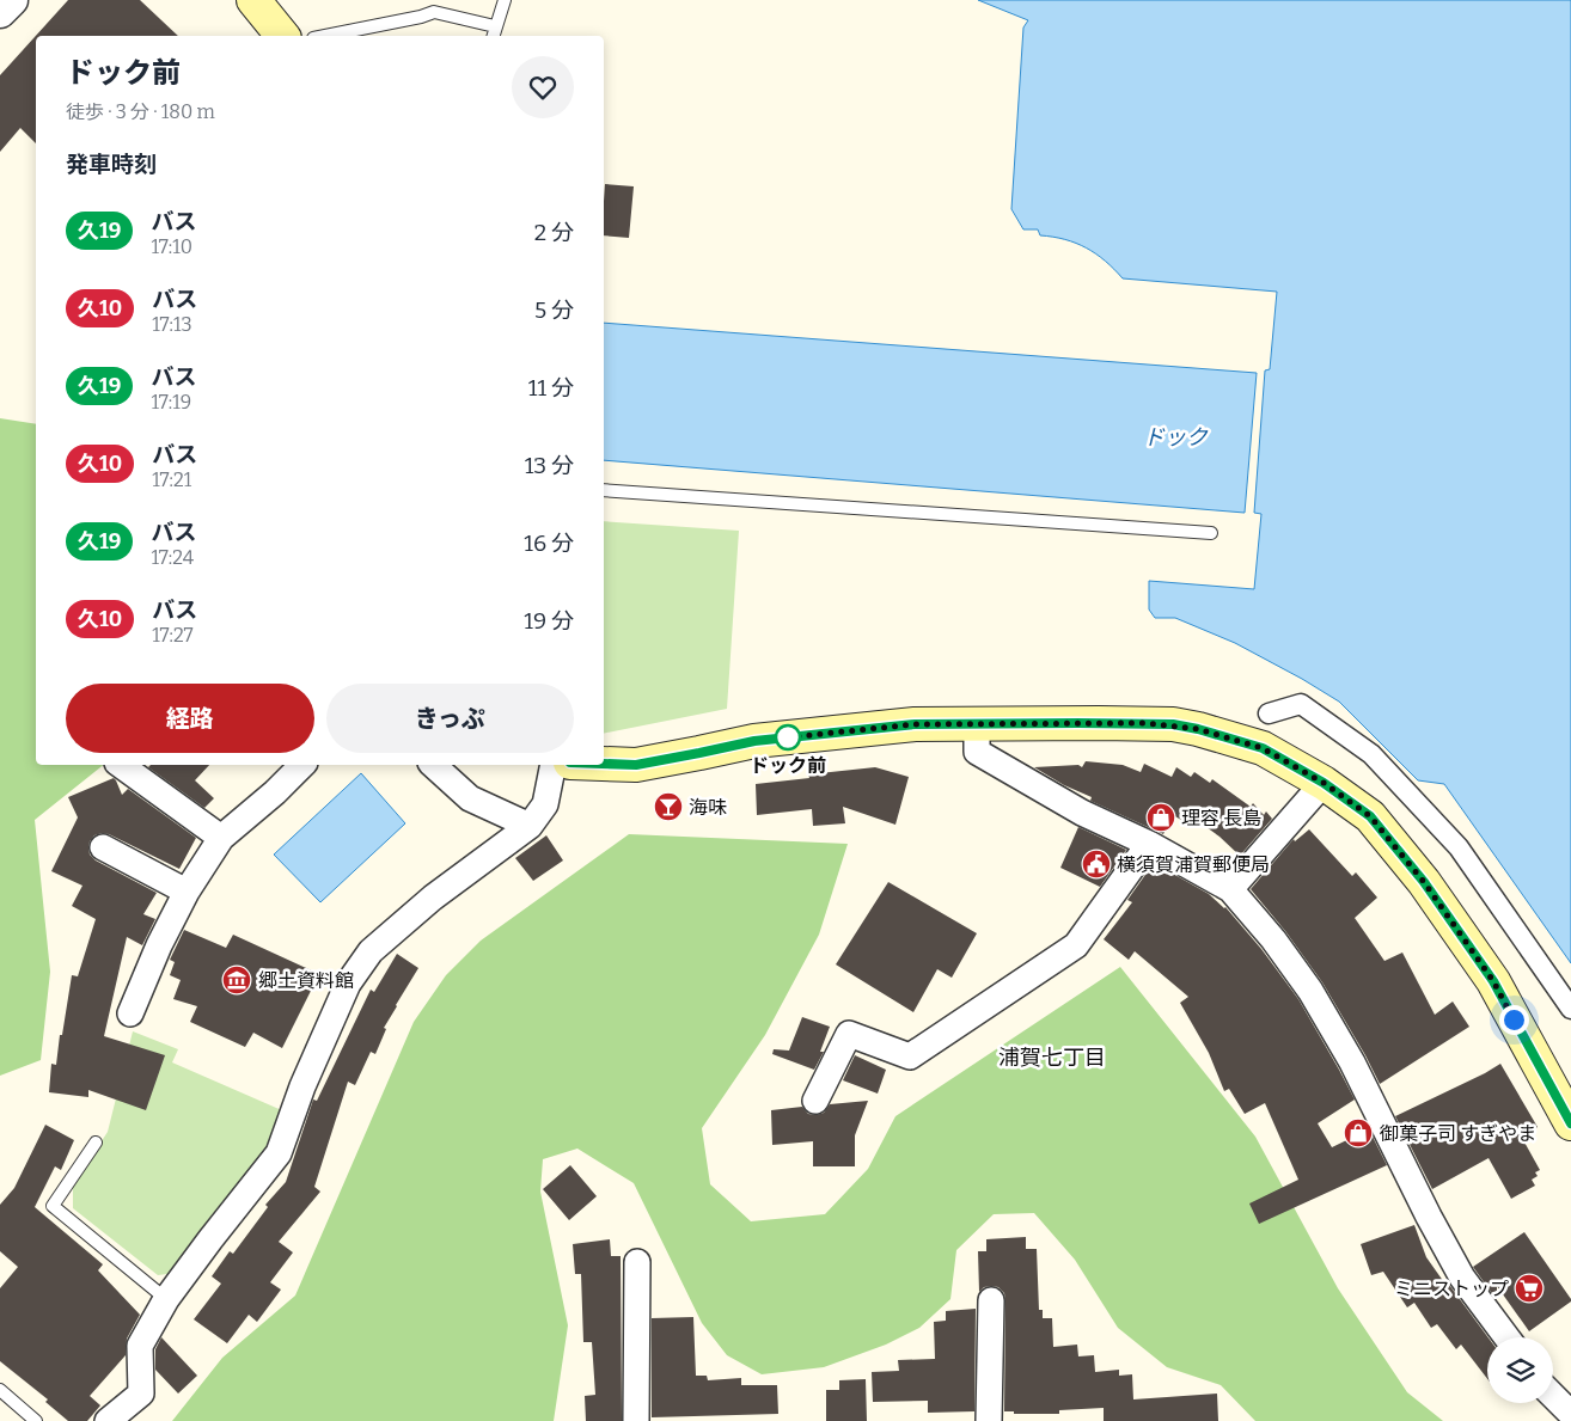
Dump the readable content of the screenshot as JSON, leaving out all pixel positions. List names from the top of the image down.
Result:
{
  "districts": ["浦賀七丁目"],
  "water": ["ドック"],
  "places": {
    "other": ["ドック前"],
    "bar": ["海味"],
    "shop": ["理容 長島", "御菓子司 すぎやま"],
    "public building": ["横須賀浦賀郵便局"],
    "museum": ["郷土資料館"],
    "supermarket": ["ミニストップ"]
  },
  "lines": ["bus line 久19"],
  "page": {
    "heading": [
      ["ドック前", "徒歩 · 3 分 · 180 m"],
      "発車時刻"
    ],
    "list": [
      {
        "mark": "久19",
        "name": "バス",
        "note": "17:10",
        "value": "2 分"
      },
      {
        "mark": "久10",
        "name": "バス",
        "note": "17:13",
        "value": "5 分"
      },
      {
        "mark": "久19",
        "name": "バス",
        "note": "17:19",
        "value": "11 分"
      },
      {
        "mark": "久10",
        "name": "バス",
        "note": "17:21",
        "value": "13 分"
      },
      {
        "mark": "久19",
        "name": "バス",
        "note": "17:24",
        "value": "16 分"
      },
      {
        "mark": "久10",
        "name": "バス",
        "note": "17:27",
        "value": "19 分"
      }
    ],
    "buttons": ["経路", "きっぷ"]
  }
}
